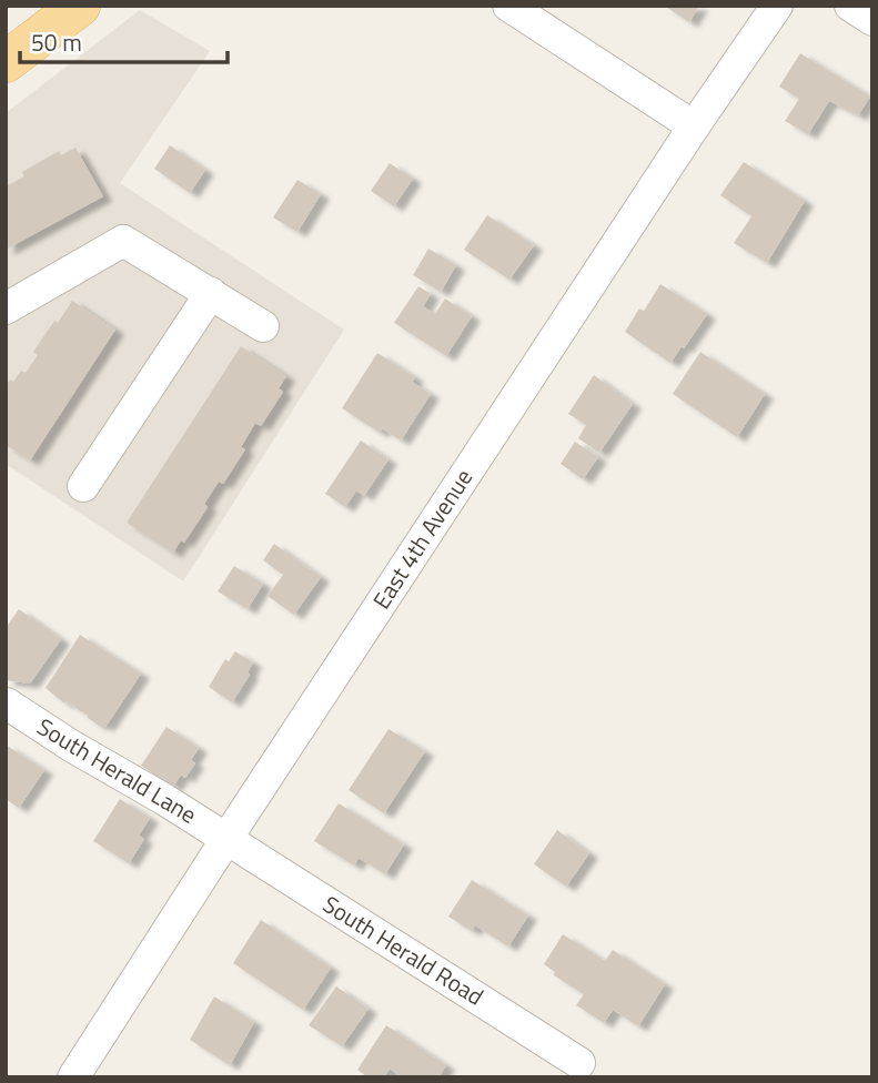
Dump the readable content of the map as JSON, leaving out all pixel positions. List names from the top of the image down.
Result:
{
  "streets": {
    "street": ["East 4th Avenue", "South Herald Lane", "South Herald Road"]
  },
  "crossings": [
    ["East 4th Avenue", "South Herald Lane"],
    ["East 4th Avenue", "South Herald Road"],
    ["South Herald Lane", "South Herald Road"]
  ],
  "scale_bar": "50 m"
}
